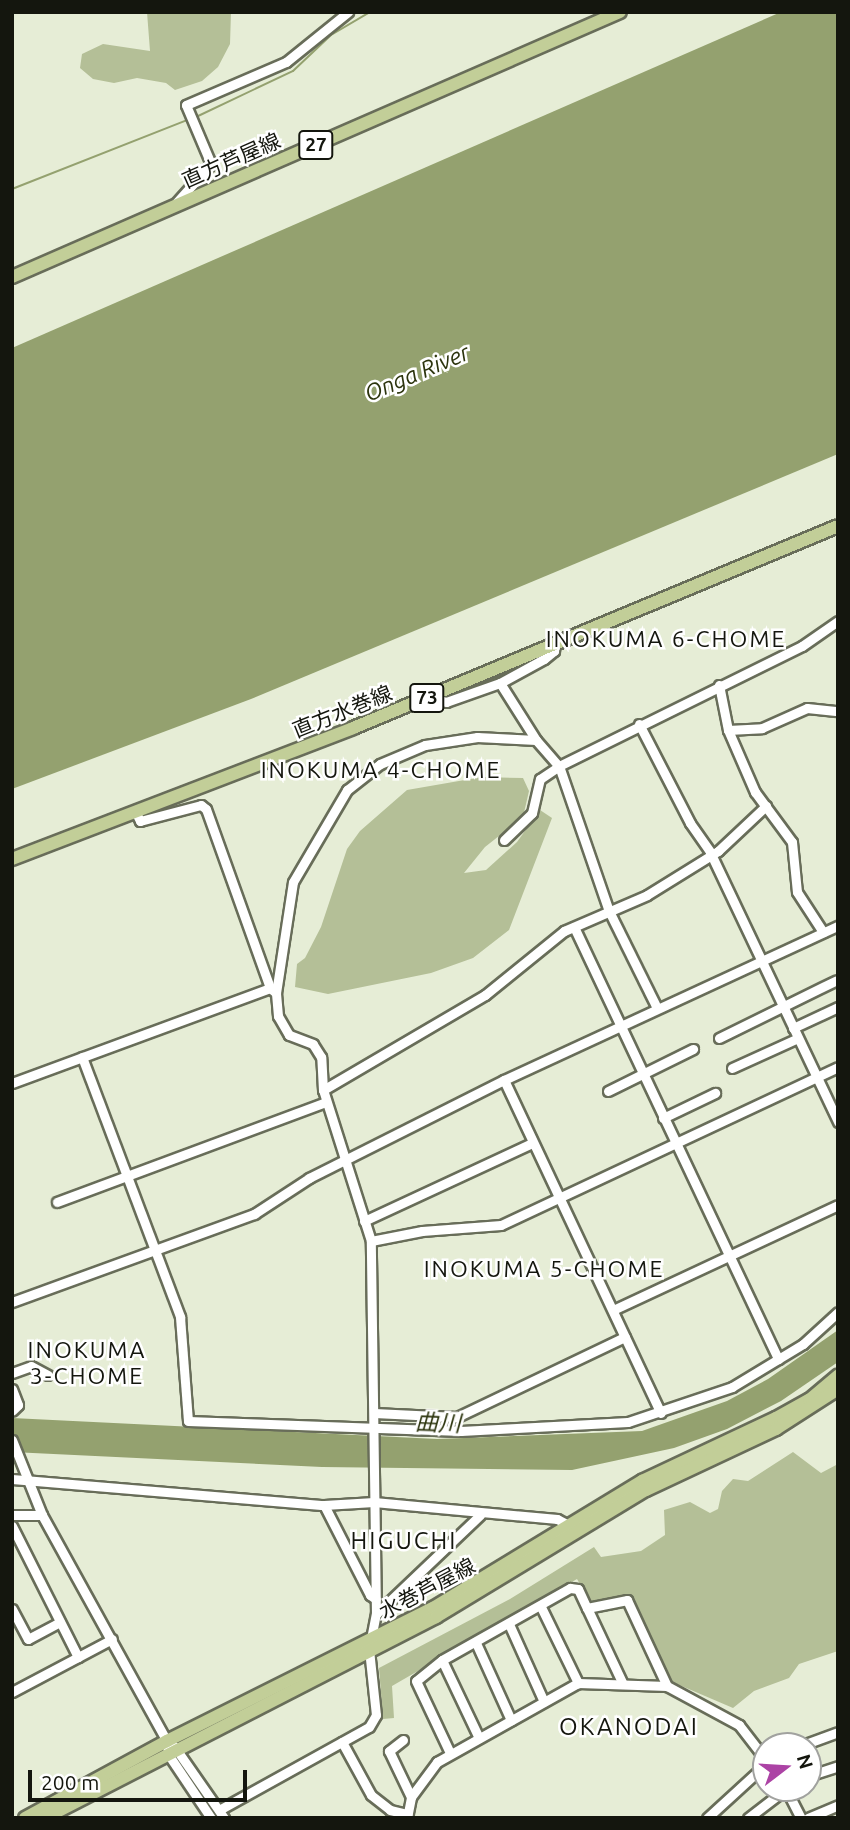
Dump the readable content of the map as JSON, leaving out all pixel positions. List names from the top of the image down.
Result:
{
  "streets": {
    "main road": [
      "27",
      "直方芦屋線",
      "73",
      "直方水巻線",
      "水巻芦屋線"
    ]
  },
  "districts": [
    "INOKUMA 6-CHOME",
    "INOKUMA 4-CHOME",
    "INOKUMA 5-CHOME",
    "INOKUMA 3-CHOME",
    "HIGUCHI",
    "OKANODAI"
  ],
  "water": ["Onga River", "曲川"],
  "scale_bar": "200 m",
  "north": "right"
}
